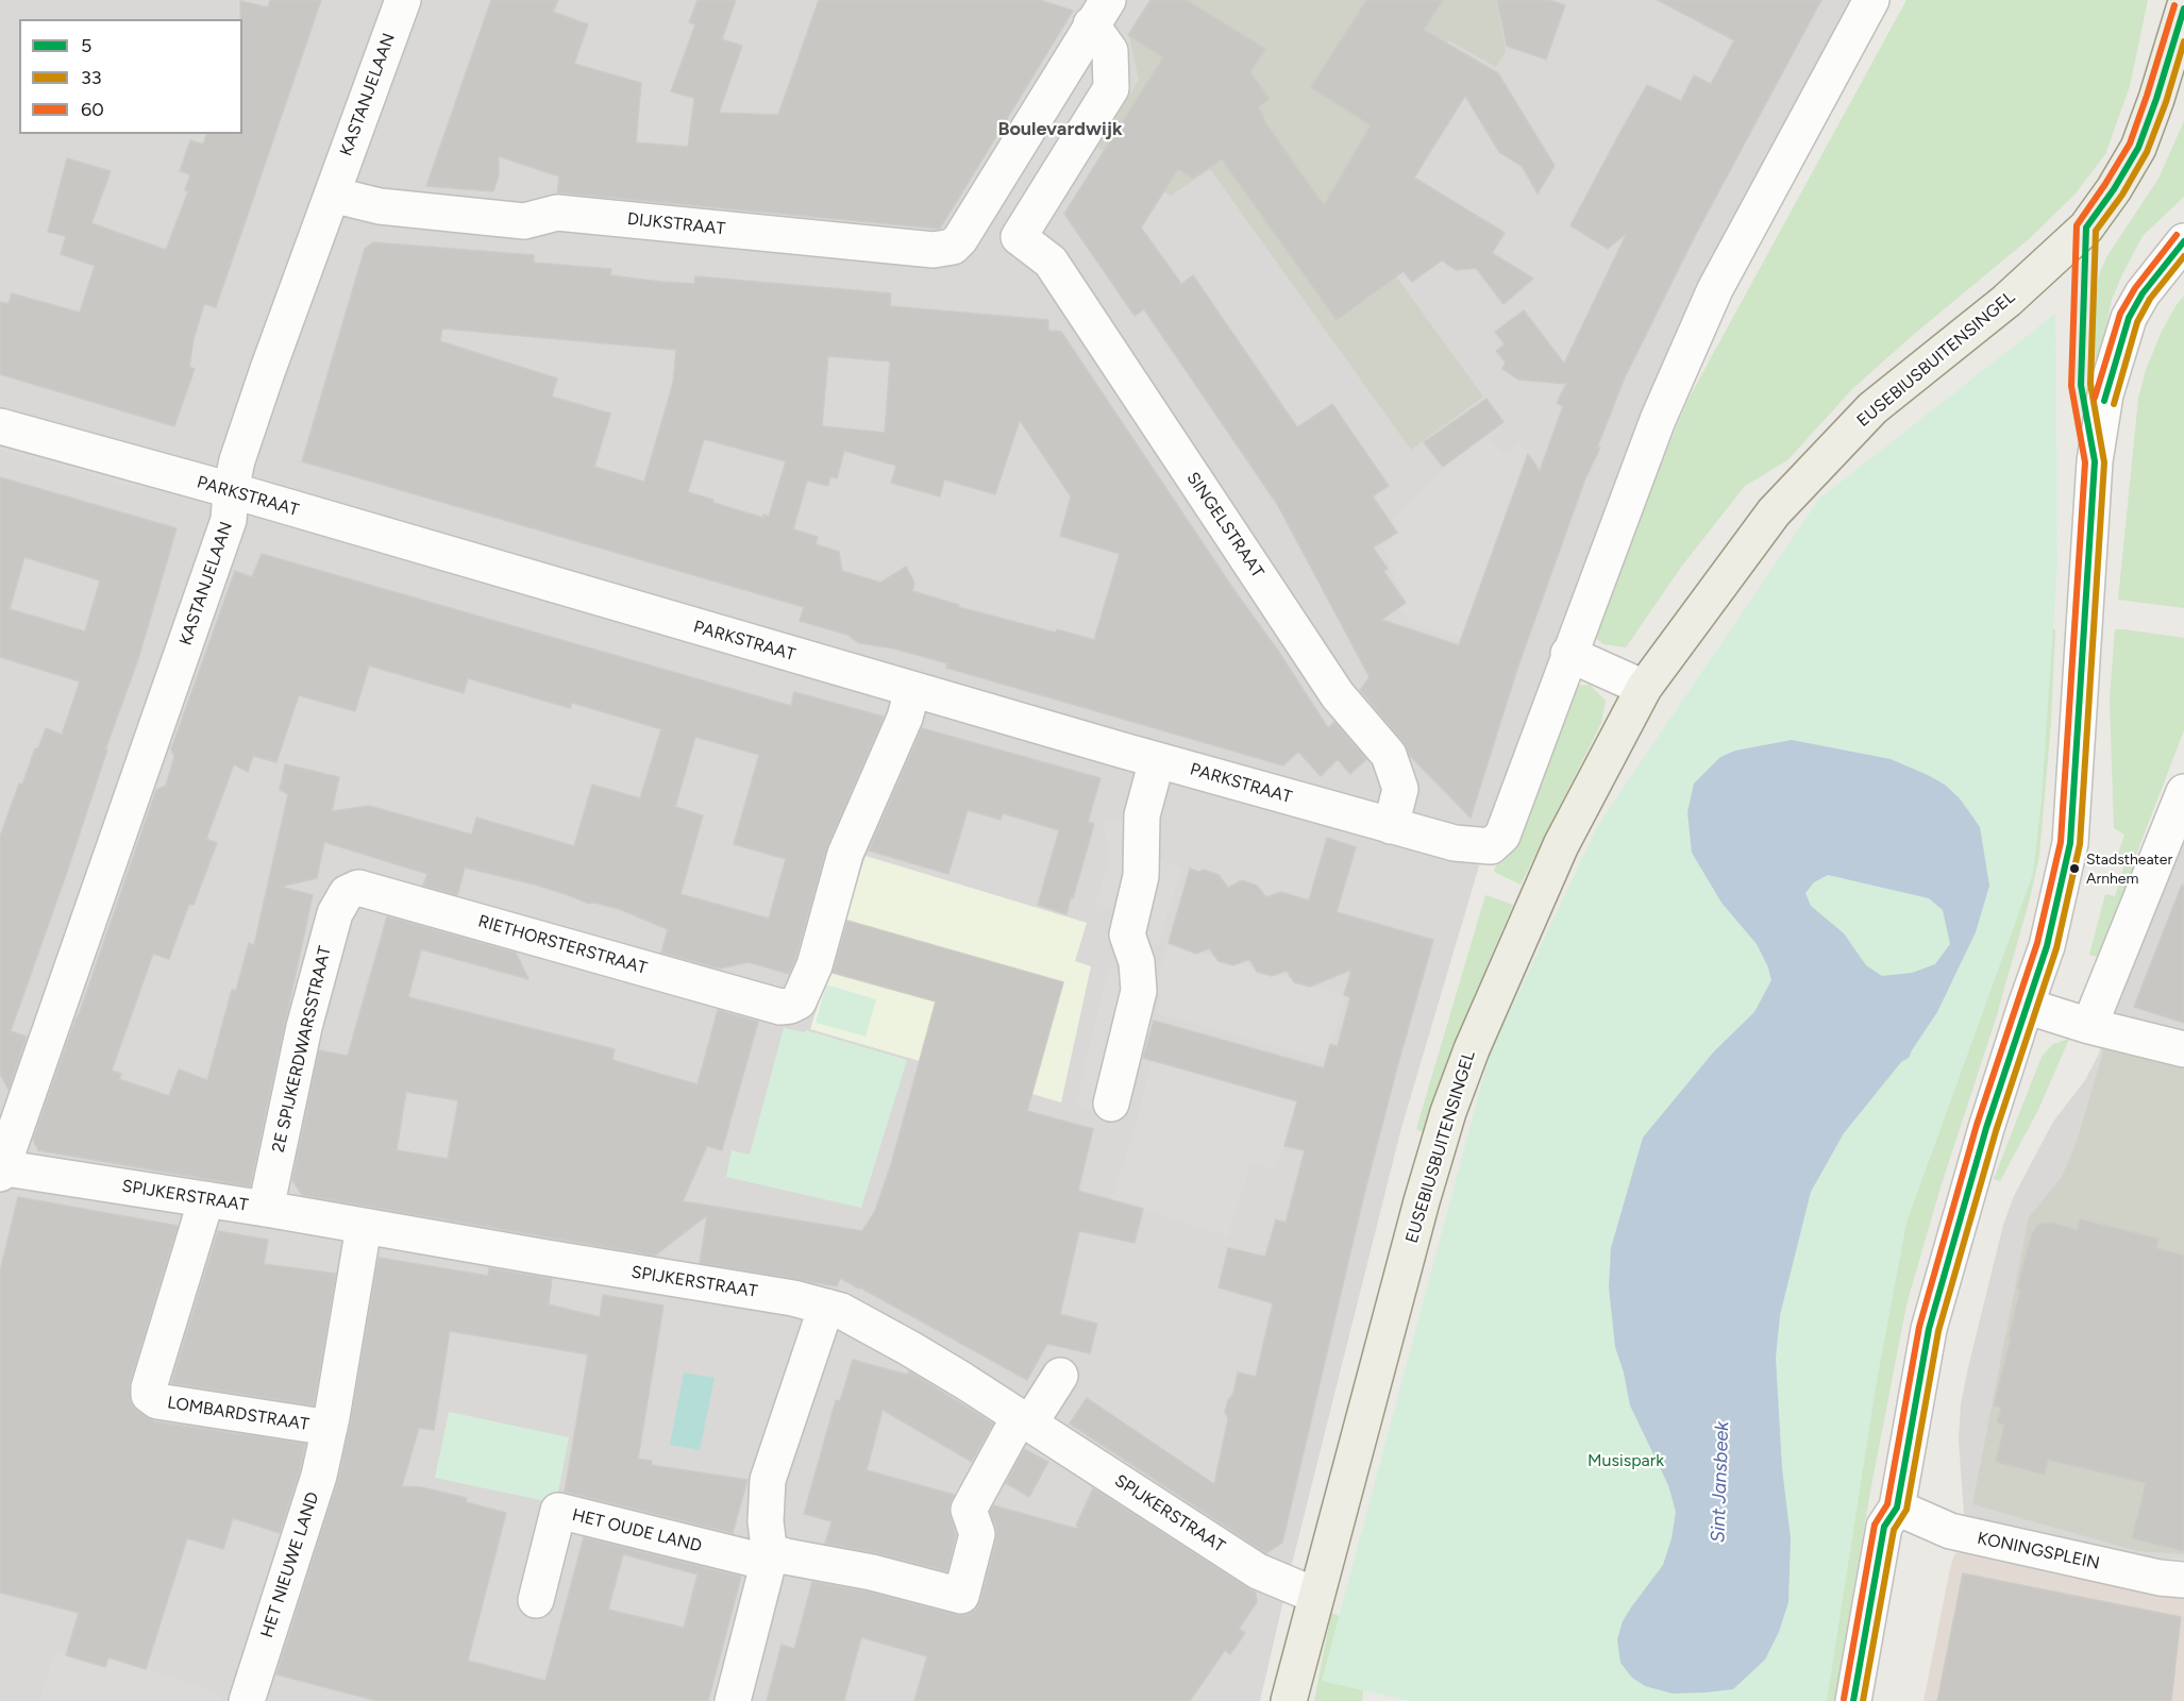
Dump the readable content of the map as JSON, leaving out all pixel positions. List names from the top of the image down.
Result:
{
  "streets": {
    "main road": ["EUSEBIUSBUITENSINGEL"],
    "street": [
      "KASTANJELAAN",
      "DIJKSTRAAT",
      "PARKSTRAAT",
      "SINGELSTRAAT",
      "RIETHORSTERSTRAAT",
      "2E SPIJKERDWARSSTRAAT",
      "SPIJKERSTRAAT",
      "LOMBARDSTRAAT",
      "HET OUDE LAND",
      "KONINGSPLEIN",
      "HET NIEUWE LAND"
    ]
  },
  "crossings": [
    ["KASTANJELAAN", "DIJKSTRAAT"],
    ["KASTANJELAAN", "PARKSTRAAT"],
    ["KASTANJELAAN", "SPIJKERSTRAAT"],
    ["DIJKSTRAAT", "SINGELSTRAAT"],
    ["EUSEBIUSBUITENSINGEL", "SPIJKERSTRAAT"],
    ["PARKSTRAAT", "SINGELSTRAAT"],
    ["PARKSTRAAT", "RIETHORSTERSTRAAT"],
    ["RIETHORSTERSTRAAT", "2E SPIJKERDWARSSTRAAT"],
    ["2E SPIJKERDWARSSTRAAT", "SPIJKERSTRAAT"],
    ["SPIJKERSTRAAT", "LOMBARDSTRAAT"],
    ["LOMBARDSTRAAT", "HET NIEUWE LAND"]
  ],
  "districts": ["Boulevardwijk"],
  "water": ["Sint Jansbeek"],
  "parks": ["Musispark"],
  "places": ["Stadstheater Arnhem"],
  "lines": ["transit line 60", "transit line 5", "transit line 33"],
  "legend": ["5", "33", "60"]
}
